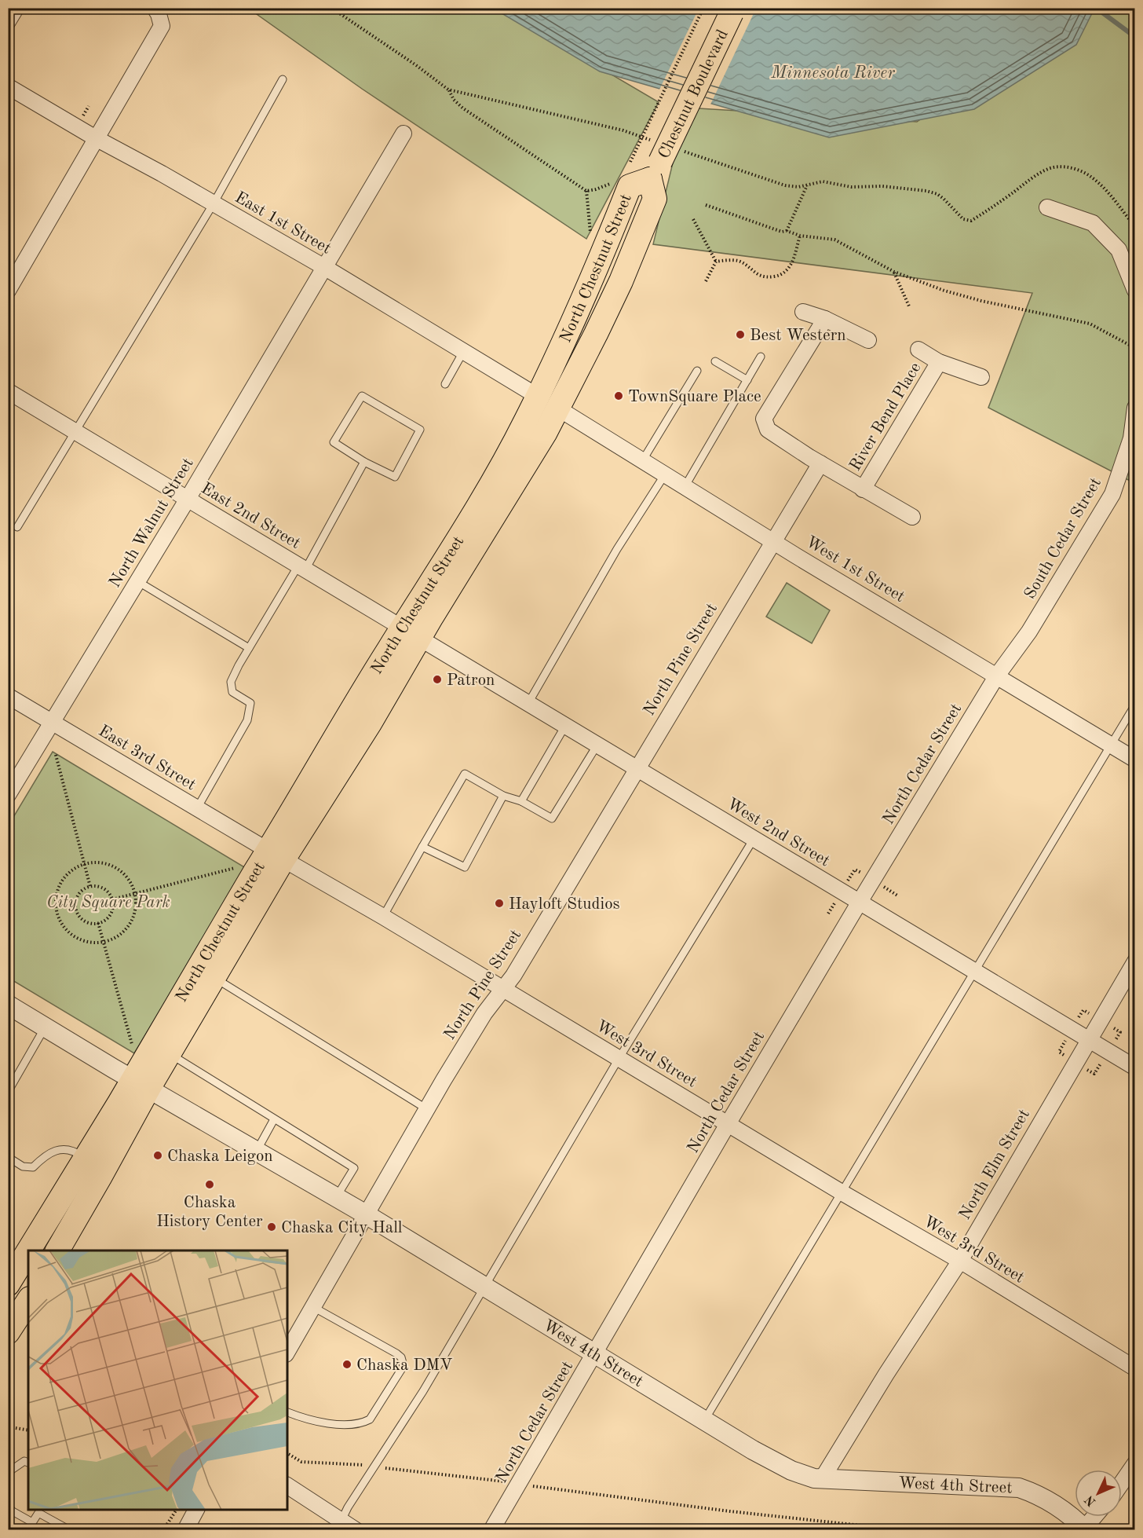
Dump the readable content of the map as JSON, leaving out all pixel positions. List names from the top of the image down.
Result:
{
  "streets": {
    "main road": ["Chestnut Boulevard", "North Chestnut Street"],
    "street": [
      "East 1st Street",
      "River Bend Place",
      "East 2nd Street",
      "North Walnut Street",
      "South Cedar Street",
      "West 1st Street",
      "North Pine Street",
      "East 3rd Street",
      "North Cedar Street",
      "West 2nd Street",
      "West 3rd Street",
      "North Elm Street",
      "West 4th Street"
    ]
  },
  "crossings": [
    ["Chestnut Boulevard", "North Chestnut Street"],
    ["East 1st Street", "North Chestnut Street"],
    ["East 1st Street", "North Walnut Street"],
    ["North Chestnut Street", "East 2nd Street"],
    ["North Chestnut Street", "West 1st Street"],
    ["North Chestnut Street", "East 3rd Street"],
    ["North Chestnut Street", "West 2nd Street"],
    ["North Chestnut Street", "West 3rd Street"],
    ["North Chestnut Street", "West 4th Street"],
    ["River Bend Place", "North Pine Street"],
    ["East 2nd Street", "North Walnut Street"],
    ["East 2nd Street", "West 2nd Street"],
    ["North Walnut Street", "East 3rd Street"],
    ["South Cedar Street", "West 1st Street"],
    ["South Cedar Street", "North Cedar Street"],
    ["West 1st Street", "North Pine Street"],
    ["West 1st Street", "North Cedar Street"],
    ["North Pine Street", "West 2nd Street"],
    ["North Pine Street", "West 3rd Street"],
    ["North Pine Street", "West 4th Street"],
    ["East 3rd Street", "West 3rd Street"],
    ["North Cedar Street", "West 2nd Street"],
    ["North Cedar Street", "West 3rd Street"],
    ["North Cedar Street", "West 4th Street"],
    ["West 2nd Street", "North Elm Street"],
    ["West 3rd Street", "North Elm Street"],
    ["North Elm Street", "West 4th Street"]
  ],
  "water": ["Minnesota River"],
  "parks": ["City Square Park"],
  "places": [
    "Best Western",
    "TownSquare Place",
    "Patron",
    "Hayloft Studios",
    "Chaska Leigon",
    "Chaska History Center",
    "Chaska City Hall",
    "Chaska DMV"
  ],
  "north": "bottom left"
}
